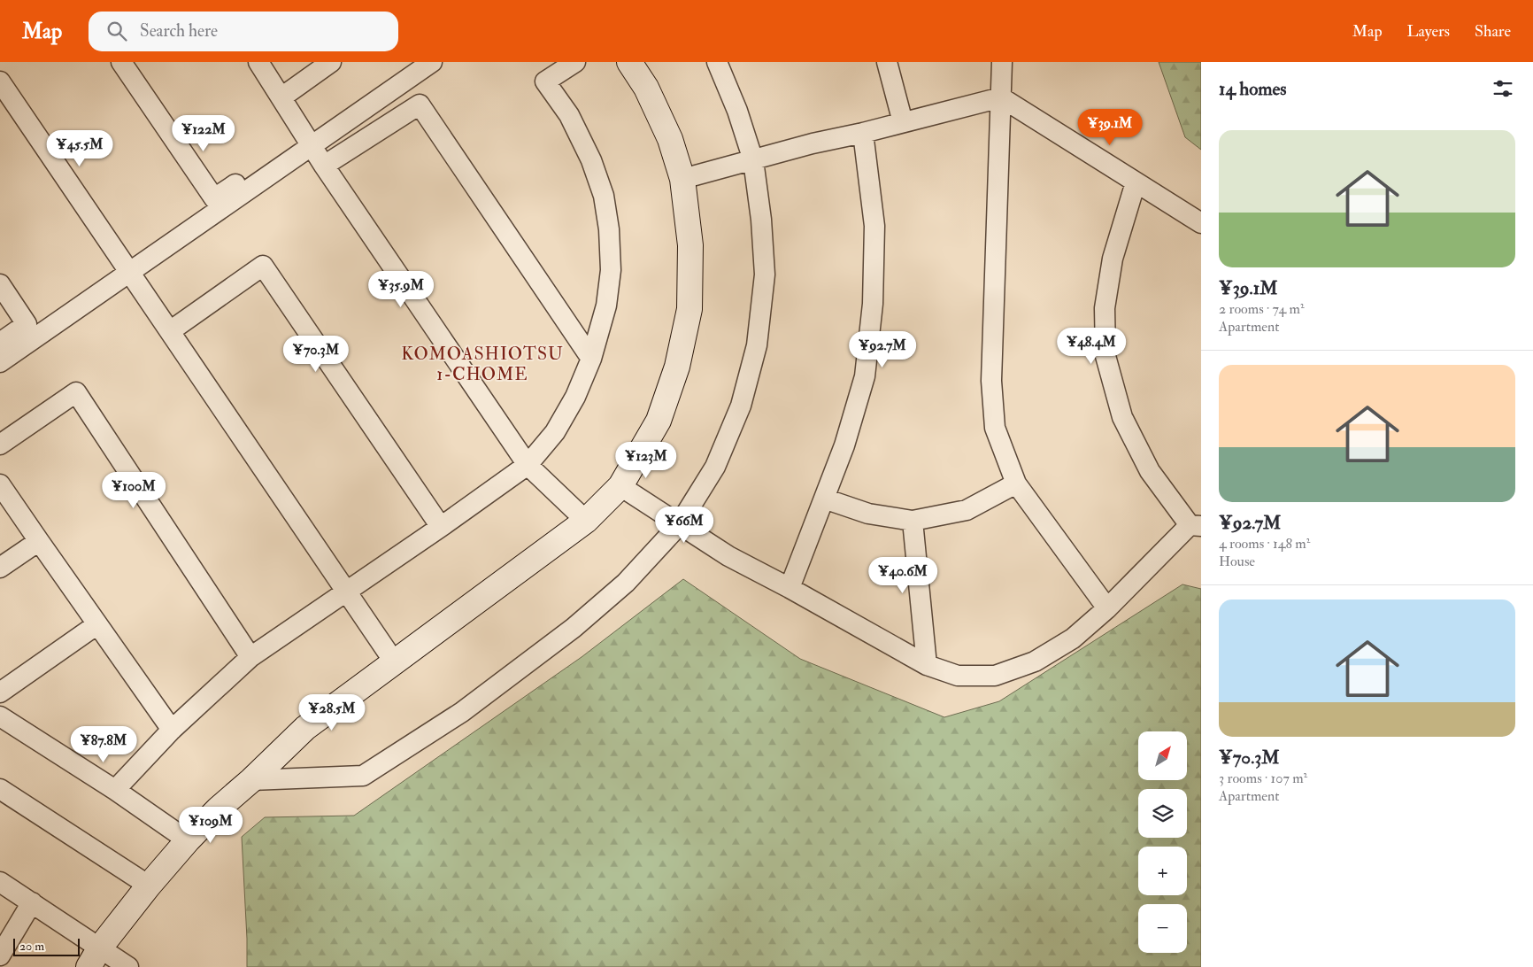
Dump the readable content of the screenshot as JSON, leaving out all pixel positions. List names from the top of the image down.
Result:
{
  "districts": ["KOMOASHIOTSU 1-CHOME"],
  "scale_bar": "20 m",
  "north": "top right",
  "page": {
    "header": "Map",
    "search": "Search here",
    "nav": ["Map", "Layers", "Share"],
    "heading": "14 homes",
    "price": [
      "¥39.1M",
      "¥122M",
      "¥45.5M",
      "¥35.9M",
      "¥48.4M",
      "¥92.7M",
      "¥70.3M",
      "¥123M",
      "¥100M",
      "¥66M",
      "¥40.6M",
      "¥28.5M",
      "¥87.8M",
      "¥109M"
    ],
    "list": [
      {
        "name": "¥39.1M",
        "note": "2 rooms · 74 m² · Apartment"
      },
      {
        "name": "¥92.7M",
        "note": "4 rooms · 148 m² · House"
      },
      {
        "name": "¥70.3M",
        "note": "3 rooms · 107 m² · Apartment"
      }
    ],
    "map_buttons": ["+", "−"],
    "scale": "20 m"
  }
}
